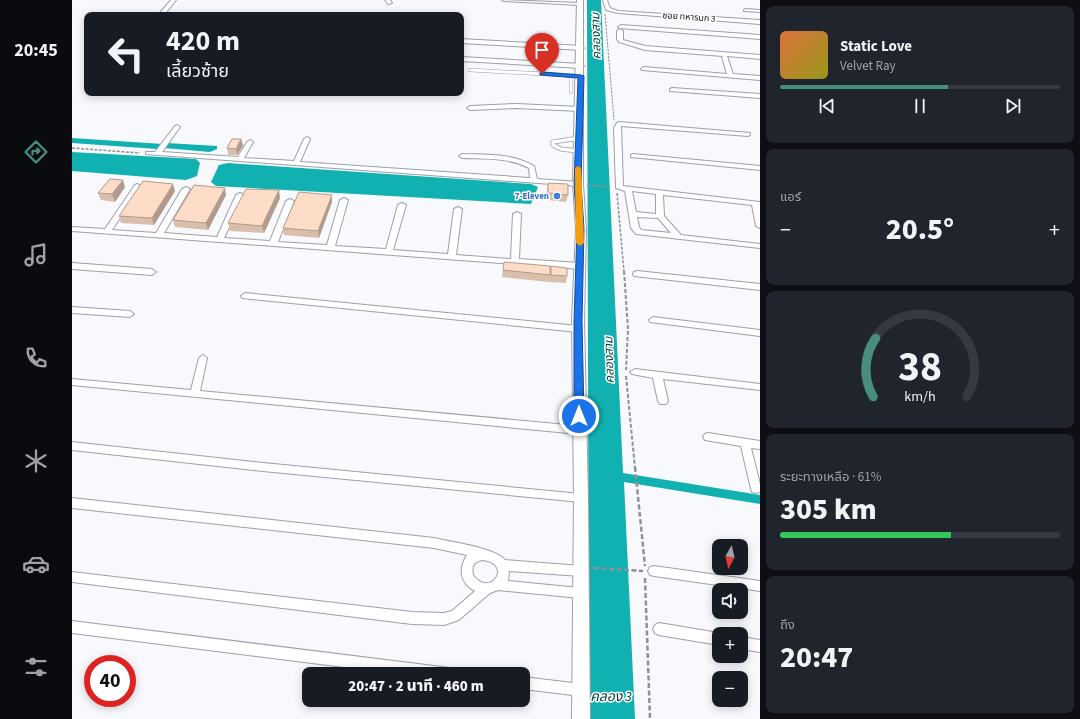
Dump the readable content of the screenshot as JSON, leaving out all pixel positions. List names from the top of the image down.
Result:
{
  "streets": {
    "street": ["ซอย ทหารบก 3"]
  },
  "water": ["คลองสาม", "คลอง 3"],
  "places": ["7-Eleven"],
  "north": "bottom",
  "page": {
    "tabs": "20:45",
    "turn": ["420 m", "เลี้ยวซ้าย"],
    "song": ["Static Love", "Velvet Ray"],
    "tile": [
      "แอร์",
      ["ระยะทางเหลือ · 61%", "305 km"],
      ["ถึง", "20:47"]
    ],
    "heat": ["−", "20.5°", "+"],
    "map_buttons": ["+", "−"],
    "limit": "40",
    "trip": "20:47 · 2 นาที · 460 m",
    "gauge": ["38", "km/h"]
  }
}
